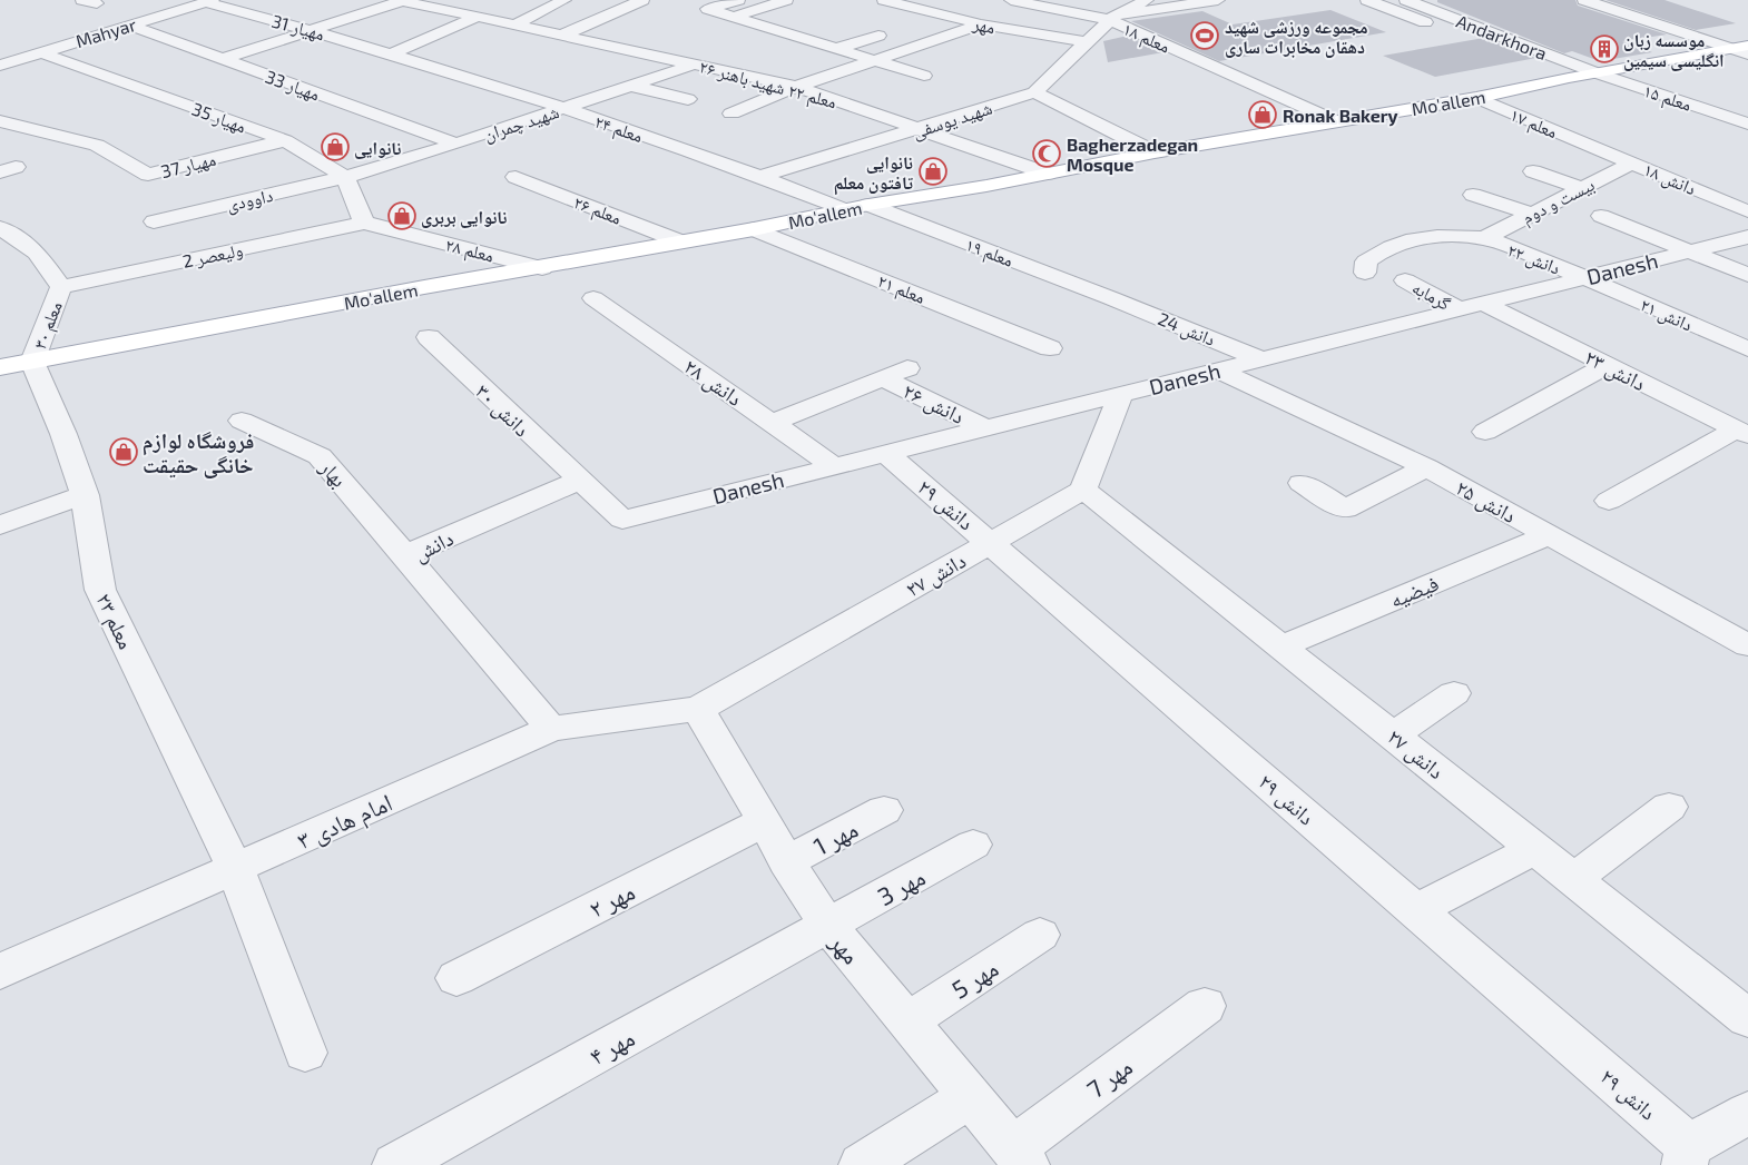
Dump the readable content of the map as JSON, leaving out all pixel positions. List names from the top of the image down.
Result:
{
  "streets": {
    "main road": ["Mo'allem"],
    "street": [
      "مهر",
      "مهیار 31",
      "Mahyar",
      "معلم ۱۸",
      "Andarkhora",
      "معلم ۲۲ شهید باهنر ۲۶",
      "مهیار 33",
      "معلم ۱۵",
      "مهیار 35",
      "شهید یوسفی",
      "شهید چمران",
      "معلم ١٧",
      "معلم ۲۴",
      "مهیار 37",
      "دانش ١٨",
      "داوودی",
      "بیست و دوم",
      "معلم ۲۶",
      "معلم ۲۸",
      "معلم ۱۹",
      "ولیعصر 2",
      "دانش ۲۲",
      "Danesh",
      "معلم ۲۱",
      "گرمابه",
      "دانش ٢١",
      "معلم ۳۰",
      "دانش 24",
      "دانش ٢٣",
      "دانش ۲۸",
      "دانش ۲۶",
      "دانش ۳۰",
      "بهار",
      "دانش ۲۵",
      "دانش ٢٩",
      "دانش",
      "دانش ۲۷",
      "فیضیه",
      "معلم ۲۳",
      "دانش ٢٧",
      "امام هادی ٣",
      "مهر 1",
      "مهر 3",
      "مهر ۲",
      "مهر 5",
      "مهر ۴",
      "مهر 7"
    ]
  },
  "crossings": [
    ["مهر", "شهید یوسفی"],
    ["مهر", "دانش ۲۷"],
    ["مهر", "امام هادی ٣"],
    ["مهر", "مهر 1"],
    ["مهر", "مهر 3"],
    ["مهر", "مهر ۲"],
    ["مهر", "مهر 5"],
    ["مهر", "مهر ۴"],
    ["مهر", "مهر 7"],
    ["مهیار 31", "Mahyar"],
    ["مهیار 31", "معلم ۲۴"],
    ["Mahyar", "مهیار 33"],
    ["Mahyar", "مهیار 35"],
    ["معلم ۱۸", "Mo'allem"],
    ["معلم ۱۸", "شهید یوسفی"],
    ["Andarkhora", "معلم ۱۵"],
    ["Andarkhora", "Mo'allem"],
    ["معلم ۲۲ شهید باهنر ۲۶", "Mo'allem"],
    ["معلم ۲۲ شهید باهنر ۲۶", "شهید یوسفی"],
    ["معلم ۲۲ شهید باهنر ۲۶", "شهید چمران"],
    ["مهیار 33", "شهید چمران"],
    ["معلم ۱۵", "Mo'allem"],
    ["Mo'allem", "معلم ١٧"],
    ["Mo'allem", "معلم ۲۴"],
    ["Mo'allem", "معلم ۲۶"],
    ["Mo'allem", "معلم ۲۸"],
    ["Mo'allem", "معلم ۱۹"],
    ["Mo'allem", "معلم ۲۱"],
    ["Mo'allem", "معلم ۳۰"],
    ["Mo'allem", "معلم ۲۳"],
    ["مهیار 35", "شهید چمران"],
    ["مهیار 35", "مهیار 37"],
    ["مهیار 35", "داوودی"],
    ["شهید یوسفی", "معلم ۲۴"],
    ["شهید چمران", "معلم ۲۴"],
    ["شهید چمران", "داوودی"],
    ["معلم ١٧", "دانش ١٨"],
    ["دانش ١٨", "بیست و دوم"],
    ["بیست و دوم", "دانش ۲۲"],
    ["معلم ۲۸", "ولیعصر 2"],
    ["معلم ۱۹", "دانش 24"],
    ["ولیعصر 2", "معلم ۳۰"],
    ["دانش ۲۲", "Danesh"],
    ["دانش ۲۲", "دانش ٢١"],
    ["Danesh", "گرمابه"],
    ["Danesh", "دانش ٢١"],
    ["Danesh", "دانش 24"],
    ["Danesh", "دانش ٢٣"],
    ["Danesh", "دانش ۲۸"],
    ["Danesh", "دانش ۲۶"],
    ["Danesh", "دانش ۳۰"],
    ["Danesh", "دانش ۲۵"],
    ["Danesh", "دانش ٢٩"],
    ["Danesh", "دانش"],
    ["معلم ۳۰", "معلم ۲۳"],
    ["دانش ۳۰", "دانش"],
    ["بهار", "دانش"],
    ["دانش ۲۵", "فیضیه"],
    ["دانش ٢٩", "دانش ۲۷"],
    ["دانش", "امام هادی ٣"],
    ["دانش ۲۷", "دانش ٢٧"],
    ["دانش ۲۷", "امام هادی ٣"],
    ["فیضیه", "دانش ٢٧"],
    ["معلم ۲۳", "امام هادی ٣"],
    ["مهر 3", "مهر ۴"]
  ],
  "places": {
    "sports": ["مجموعه ورزشی شهید دهقان مخابرات ساری"],
    "building": ["موسسه زبان انگلیسی سیمین"],
    "shop": [
      "Ronak Bakery",
      "نانوایی",
      "نانوایی تافتون معلم",
      "نانوایی بربری",
      "فروشگاه لوازم خانگی حقیقت"
    ],
    "mosque": ["Bagherzadegan Mosque"]
  }
}
